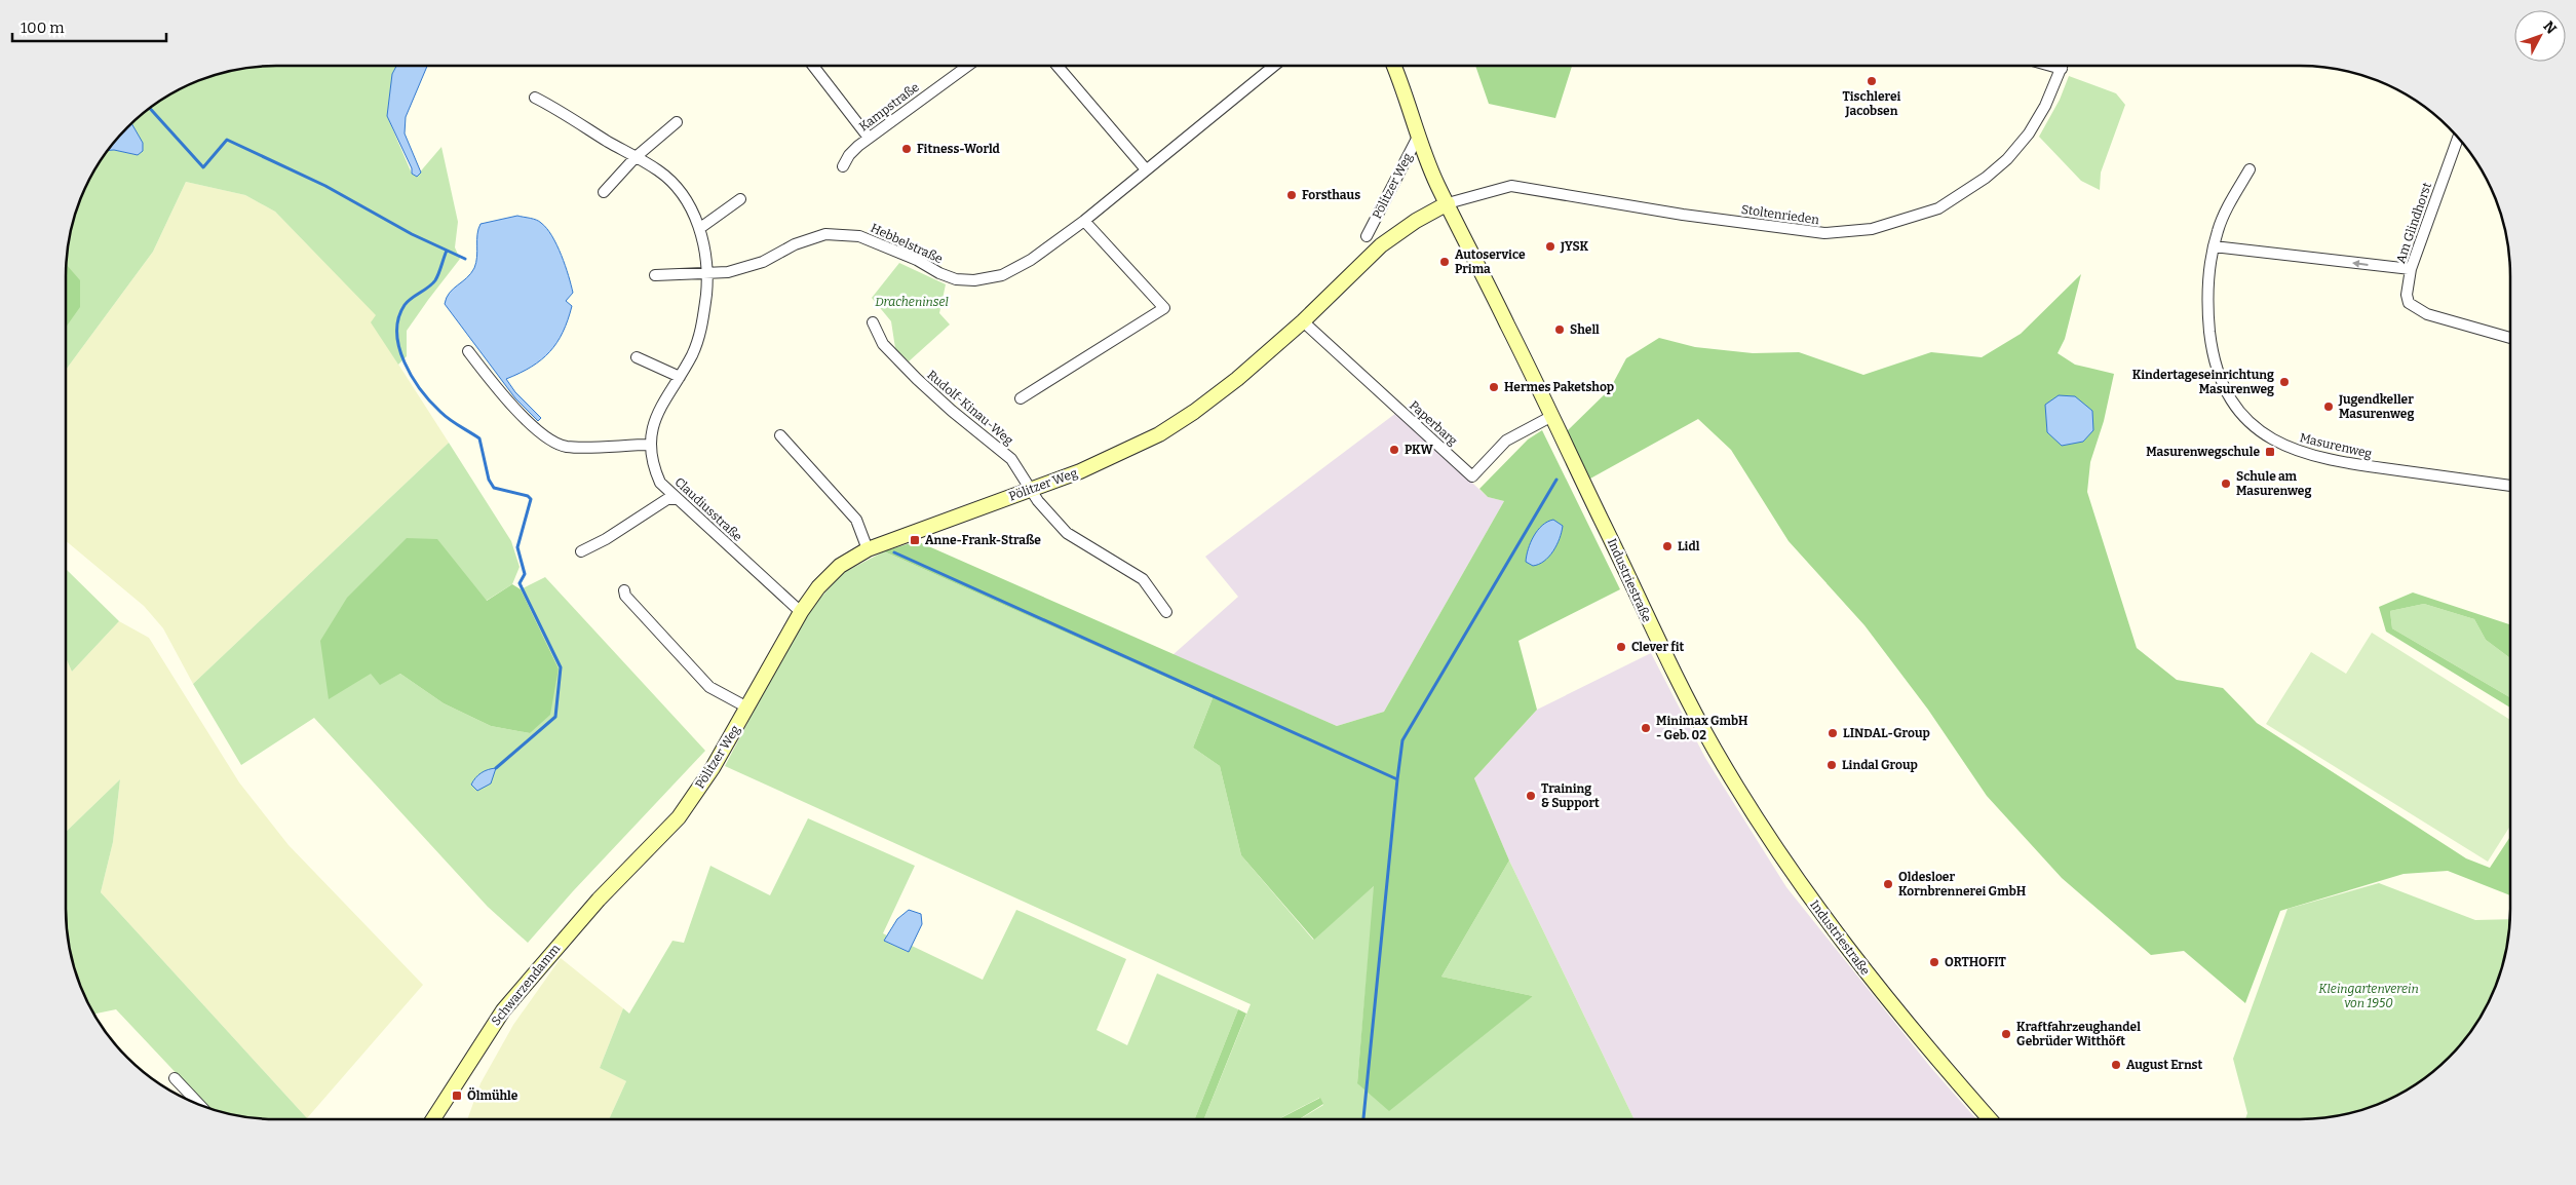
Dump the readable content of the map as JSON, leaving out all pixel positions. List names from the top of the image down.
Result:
{
  "streets": {
    "main road": ["Pölitzer Weg", "Industriestraße", "Schwarzendamm"],
    "street": [
      "Kampstraße",
      "Stoltenrieden",
      "Am Glindhorst",
      "Hebbelstraße",
      "Rudolf-Kinau-Weg",
      "Paperbarg",
      "Masurenweg",
      "Claudiusstraße"
    ]
  },
  "crossings": [
    ["Pölitzer Weg", "Stoltenrieden"],
    ["Pölitzer Weg", "Rudolf-Kinau-Weg"],
    ["Pölitzer Weg", "Paperbarg"],
    ["Pölitzer Weg", "Claudiusstraße"],
    ["Pölitzer Weg", "Industriestraße"],
    ["Pölitzer Weg", "Schwarzendamm"],
    ["Stoltenrieden", "Industriestraße"],
    ["Hebbelstraße", "Claudiusstraße"],
    ["Paperbarg", "Industriestraße"]
  ],
  "parks": ["Dracheninsel", "Kleingartenverein von 1950"],
  "places": {
    "other": [
      "Tischlerei Jacobsen",
      "Fitness-World",
      "Forsthaus",
      "JYSK",
      "Autoservice Prima",
      "Shell",
      "Kindertageseinrichtung Masurenweg",
      "Hermes Paketshop",
      "Jugendkeller Masurenweg",
      "PKW",
      "Schule am Masurenweg",
      "Lidl",
      "Clever fit",
      "Minimax GmbH - Geb. 02",
      "LINDAL-Group",
      "Lindal Group",
      "Training & Support",
      "Oldesloer Kornbrennerei GmbH",
      "ORTHOFIT",
      "Kraftfahrzeughandel Gebrüder Witthöft",
      "August Ernst"
    ],
    "transit": ["Masurenwegschule", "Anne-Frank-Straße", "Ölmühle"]
  },
  "scale_bar": "100 m",
  "north": "top right"
}
